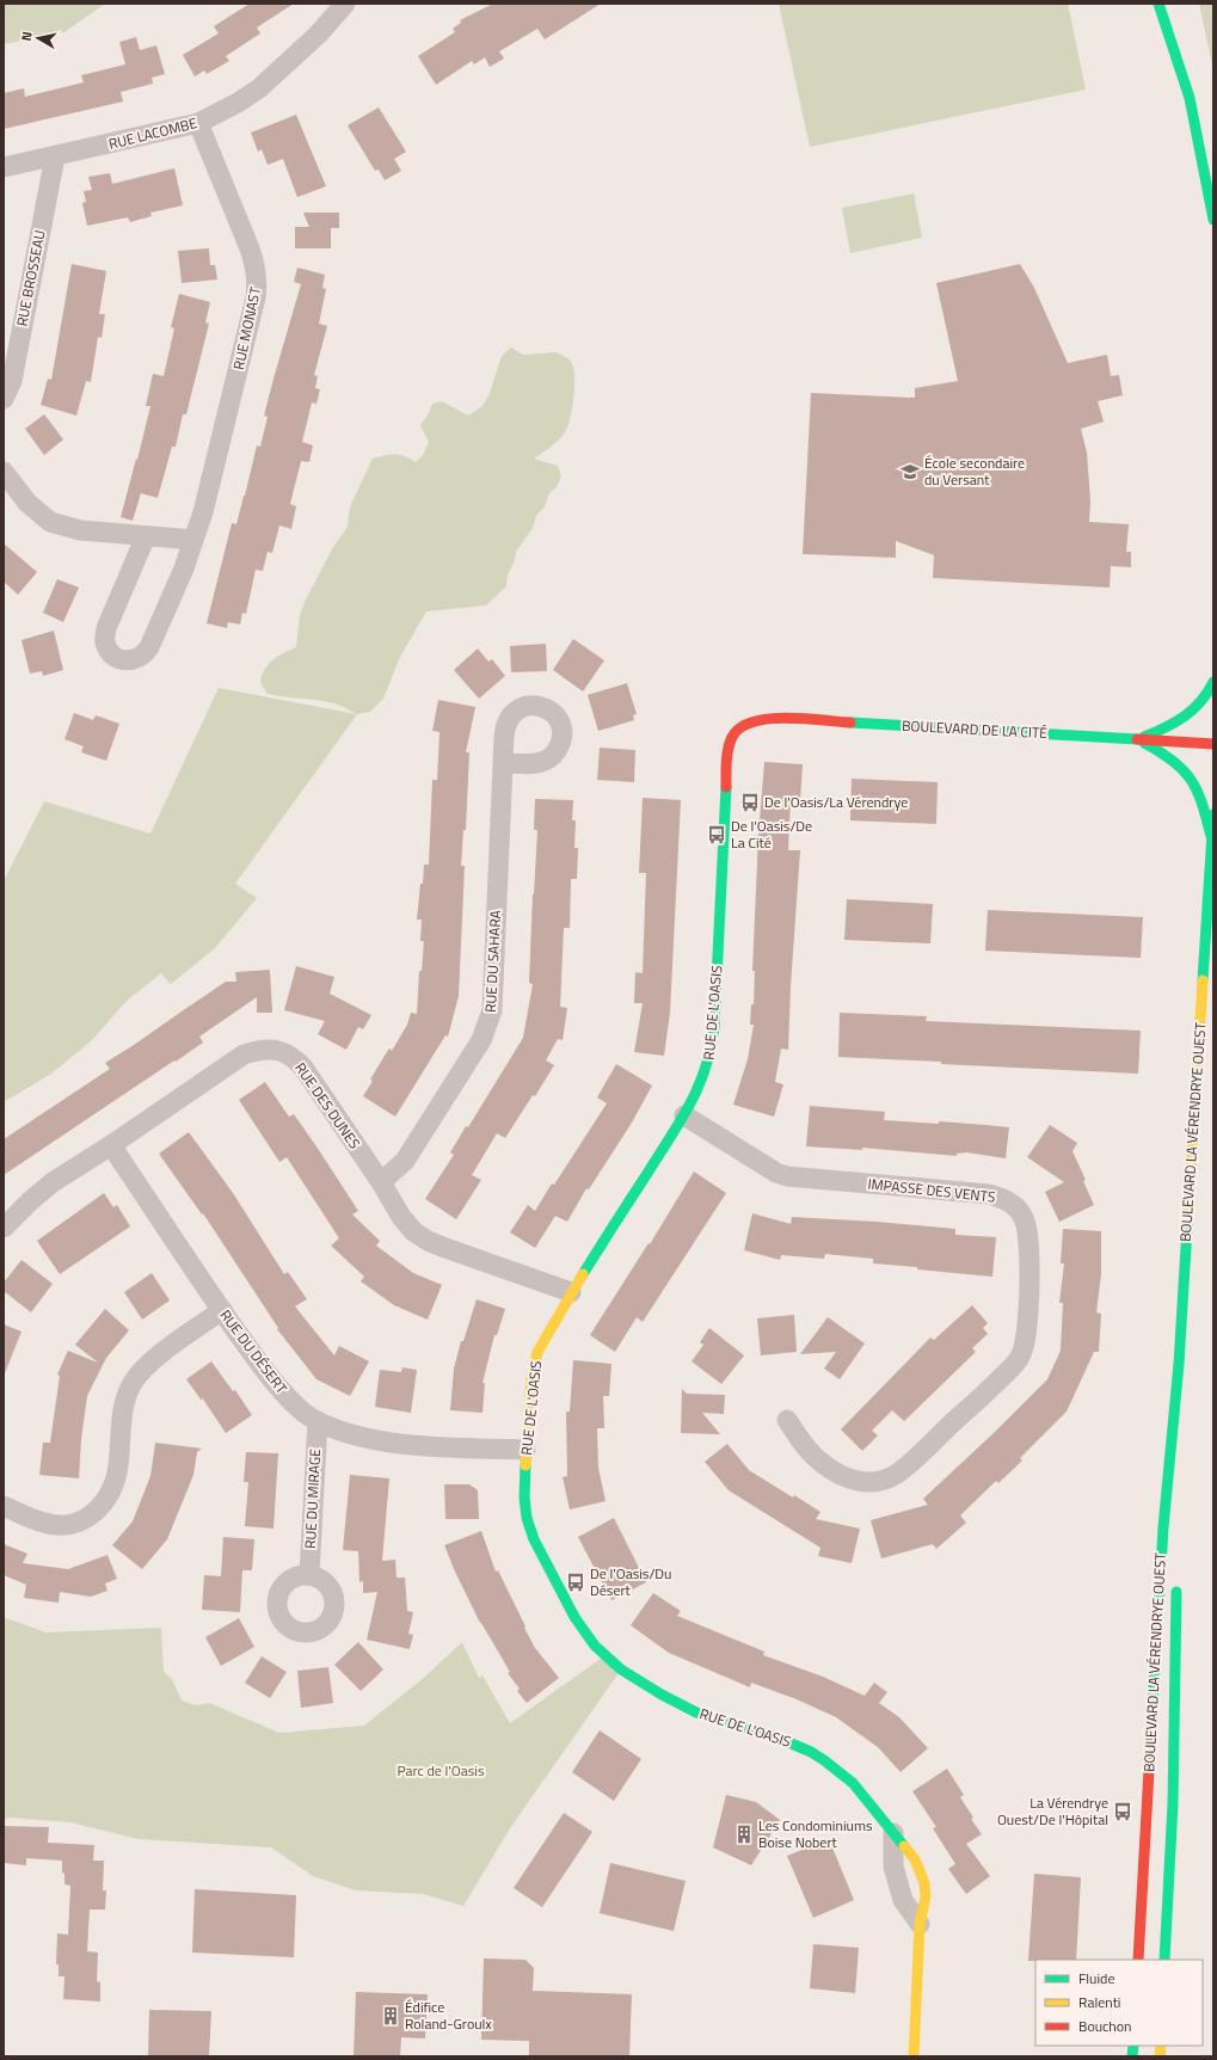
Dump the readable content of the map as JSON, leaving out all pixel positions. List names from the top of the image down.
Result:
{
  "streets": {
    "main road": ["BOULEVARD DE LA CITÉ", "RUE DE L'OASIS", "BOULEVARD LA VÉRENDRYE OUEST"],
    "street": [
      "RUE LACOMBE",
      "RUE BROSSEAU",
      "RUE MONAST",
      "RUE DU SAHARA",
      "RUE DES DUNES",
      "IMPASSE DES VENTS",
      "RUE DU DÉSERT",
      "RUE DU MIRAGE"
    ]
  },
  "crossings": [
    ["RUE LACOMBE", "RUE BROSSEAU"],
    ["RUE LACOMBE", "RUE MONAST"],
    ["BOULEVARD DE LA CITÉ", "RUE DE L'OASIS"],
    ["RUE DU SAHARA", "RUE DES DUNES"],
    ["RUE DE L'OASIS", "RUE DES DUNES"],
    ["RUE DE L'OASIS", "IMPASSE DES VENTS"],
    ["RUE DE L'OASIS", "RUE DU DÉSERT"],
    ["RUE DES DUNES", "RUE DU DÉSERT"],
    ["RUE DU DÉSERT", "RUE DU MIRAGE"]
  ],
  "parks": ["Parc de l'Oasis"],
  "places": {
    "school or university": ["École secondaire du Versant"],
    "bus stop": [
      "De l'Oasis/La Vérendrye",
      "De l'Oasis/De La Cité",
      "De l'Oasis/Du Désert",
      "La Vérendrye Ouest/De l'Hôpital"
    ],
    "building": ["Les Condominiums Boise Nobert", "Édifice Roland-Groulx"]
  },
  "legend": ["Fluide", "Ralenti", "Bouchon"],
  "north": "left"
}
